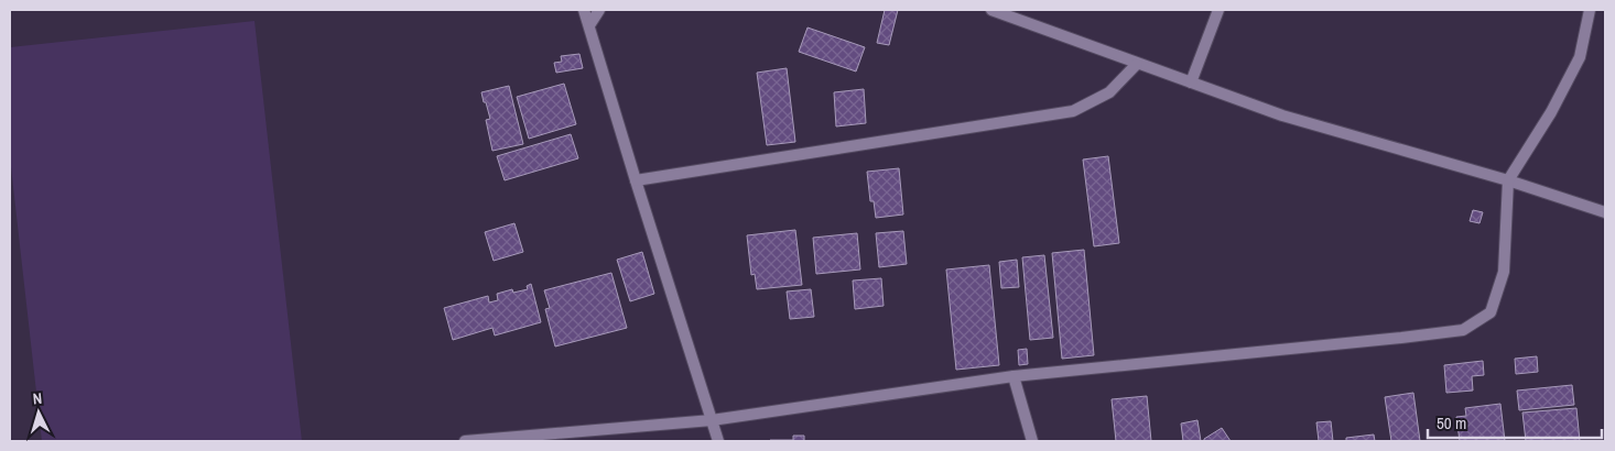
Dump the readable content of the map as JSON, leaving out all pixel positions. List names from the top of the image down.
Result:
{
  "scale_bar": "50 m",
  "north": "top"
}
